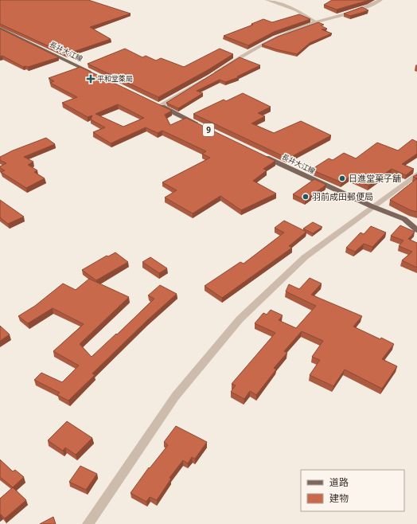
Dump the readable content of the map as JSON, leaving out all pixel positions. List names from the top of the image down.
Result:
{
  "streets": {
    "main road": ["長井大江線", "9"]
  },
  "places": {
    "health": ["平和堂薬局"],
    "other": ["日進堂菓子舗", "羽前成田郵便局"]
  },
  "legend": ["道路", "建物"]
}
